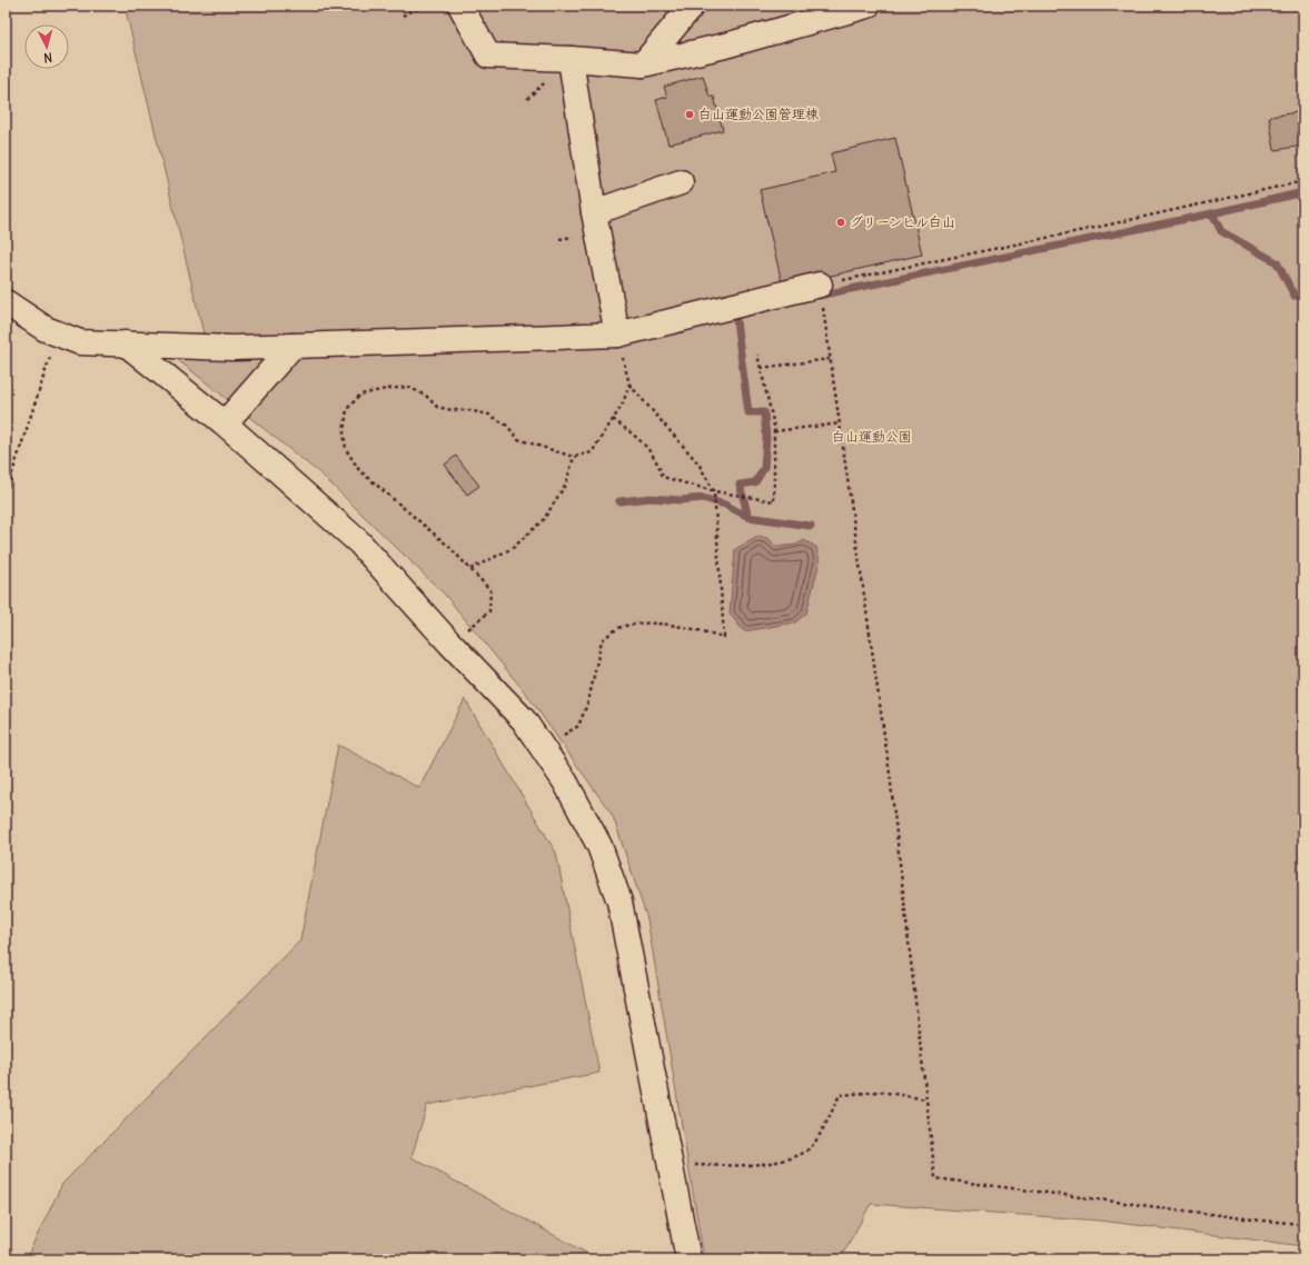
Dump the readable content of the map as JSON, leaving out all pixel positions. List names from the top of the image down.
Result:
{
  "parks": ["白山運動公園"],
  "places": ["白山運動公園管理棟", "グリーンヒル白山"],
  "north": "bottom"
}
